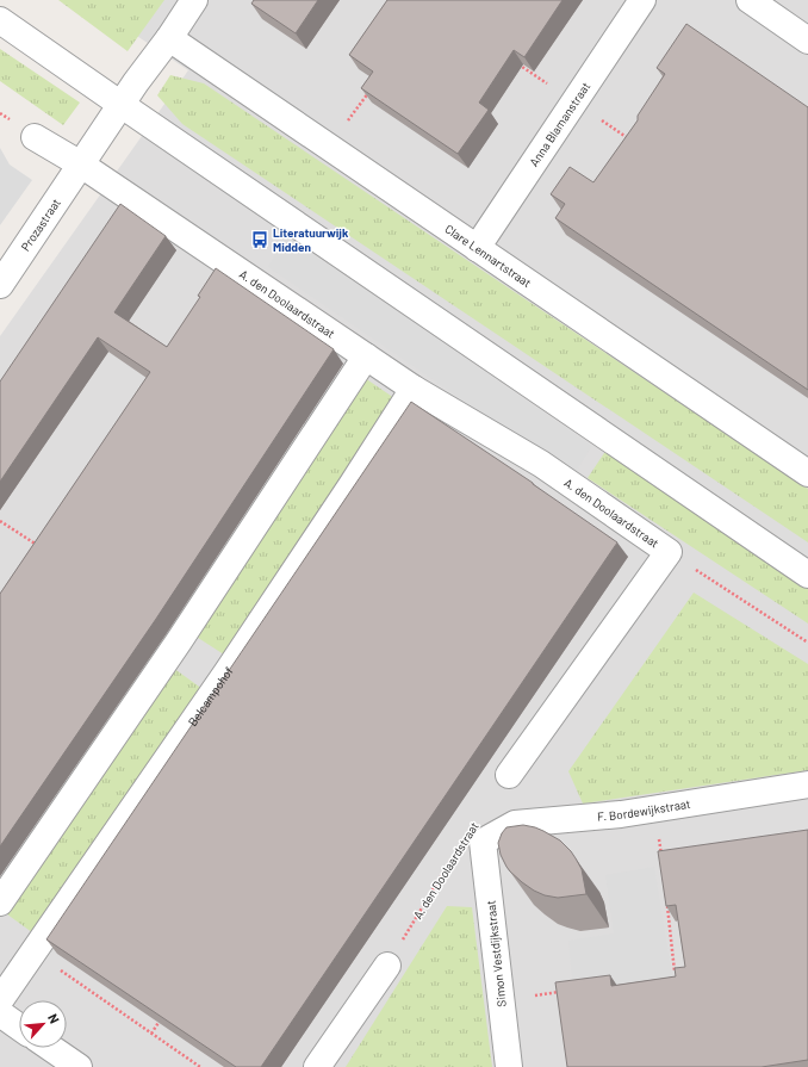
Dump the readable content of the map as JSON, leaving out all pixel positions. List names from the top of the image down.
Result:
{
  "streets": {
    "street": [
      "Anna Blamanstraat",
      "Prozastraat",
      "Clare Lennartstraat",
      "A. den Doolaardstraat",
      "Belcampohof",
      "F. Bordewijkstraat",
      "Simon Vestdijkstraat"
    ]
  },
  "crossings": [
    ["Anna Blamanstraat", "Clare Lennartstraat"],
    ["Prozastraat", "A. den Doolaardstraat"],
    ["A. den Doolaardstraat", "Belcampohof"],
    ["F. Bordewijkstraat", "Simon Vestdijkstraat"]
  ],
  "places": {
    "bus stop": ["Literatuurwijk Midden"]
  },
  "north": "top right"
}
